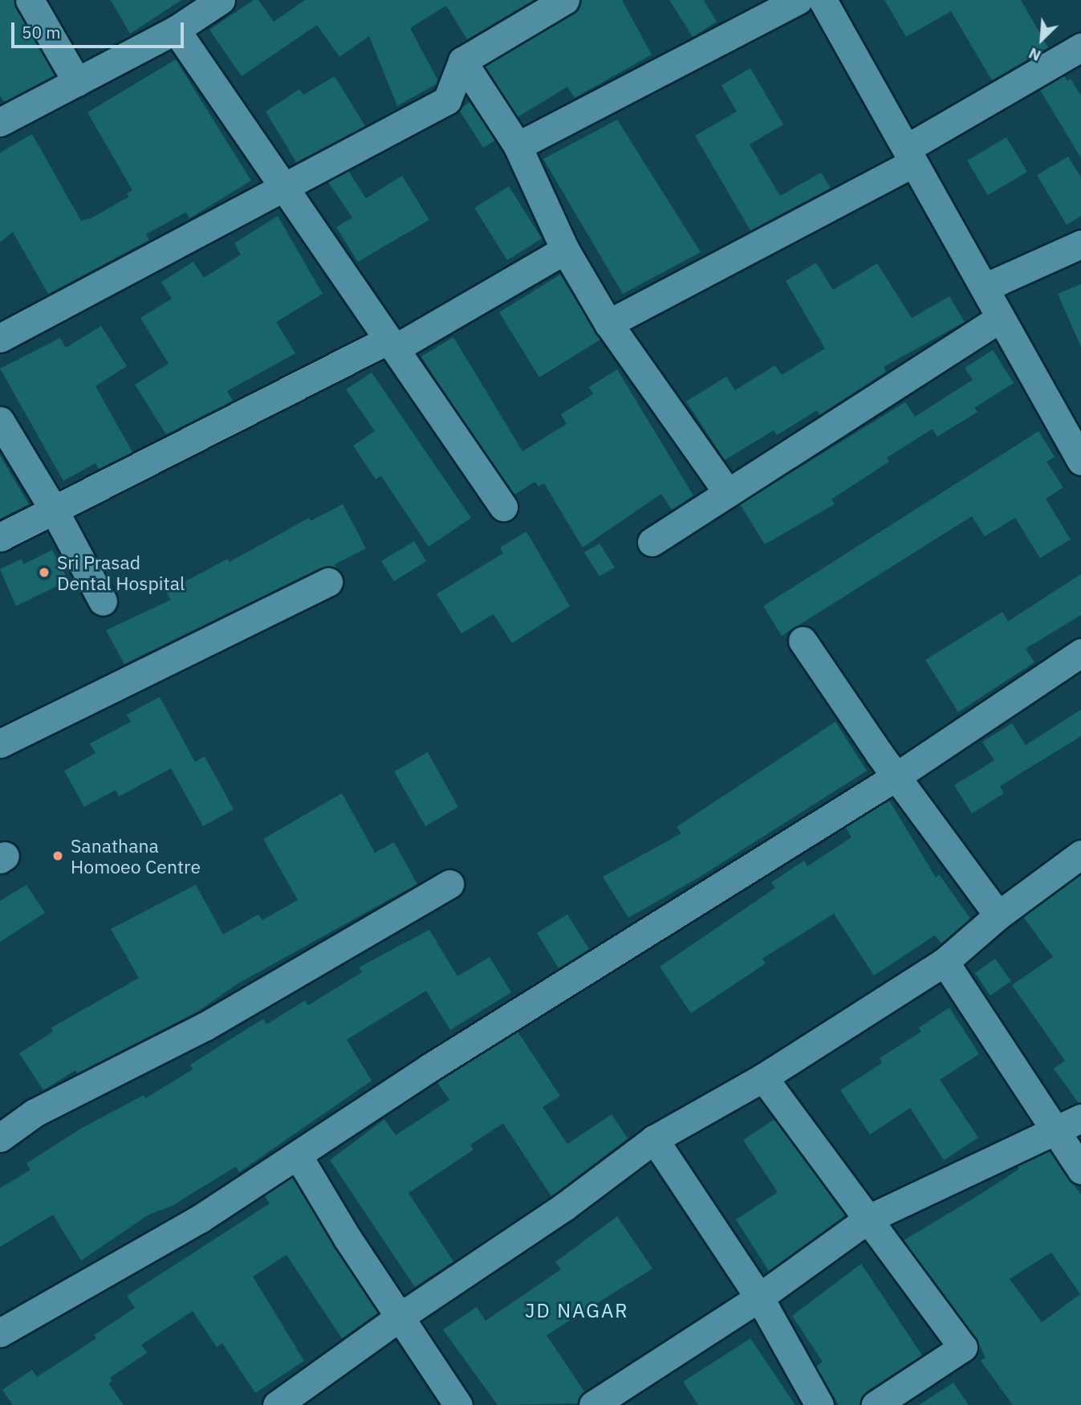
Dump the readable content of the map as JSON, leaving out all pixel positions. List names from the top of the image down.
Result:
{
  "districts": ["JD NAGAR"],
  "places": ["Sri Prasad Dental Hospital", "Sanathana Homoeo Centre"],
  "scale_bar": "50 m",
  "north": "bottom left"
}
